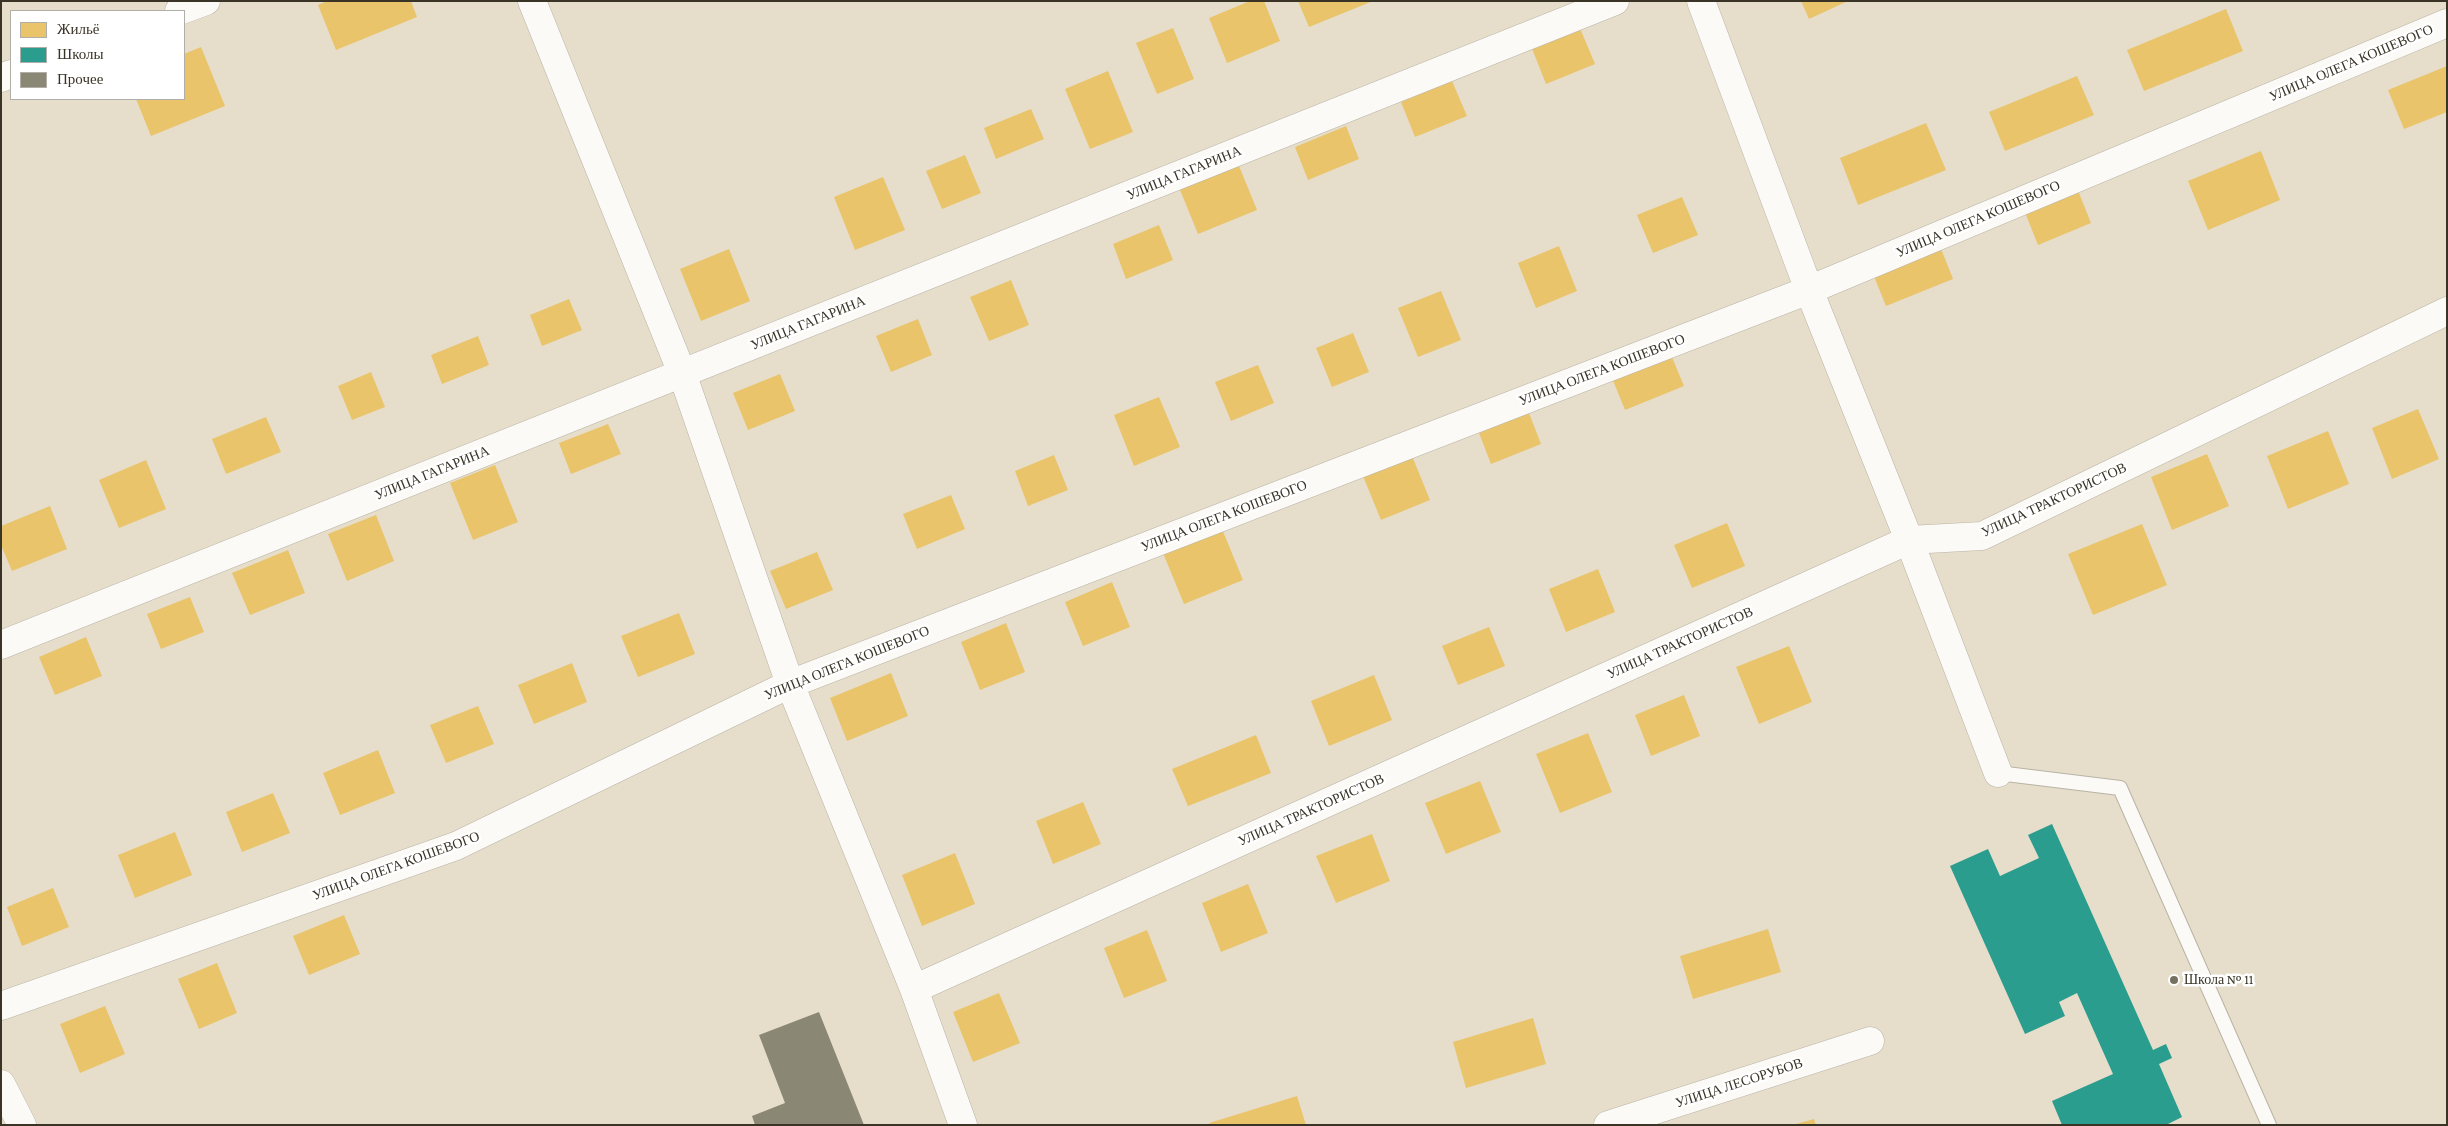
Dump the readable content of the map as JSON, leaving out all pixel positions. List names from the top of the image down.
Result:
{
  "streets": {
    "street": [
      "УЛИЦА ОЛЕГА КОШЕВОГО",
      "УЛИЦА ГАГАРИНА",
      "УЛИЦА ТРАКТОРИСТОВ",
      "УЛИЦА ЛЕСОРУБОВ"
    ]
  },
  "places": ["Школа № 11"],
  "legend": ["Жильё", "Школы", "Прочее"]
}
